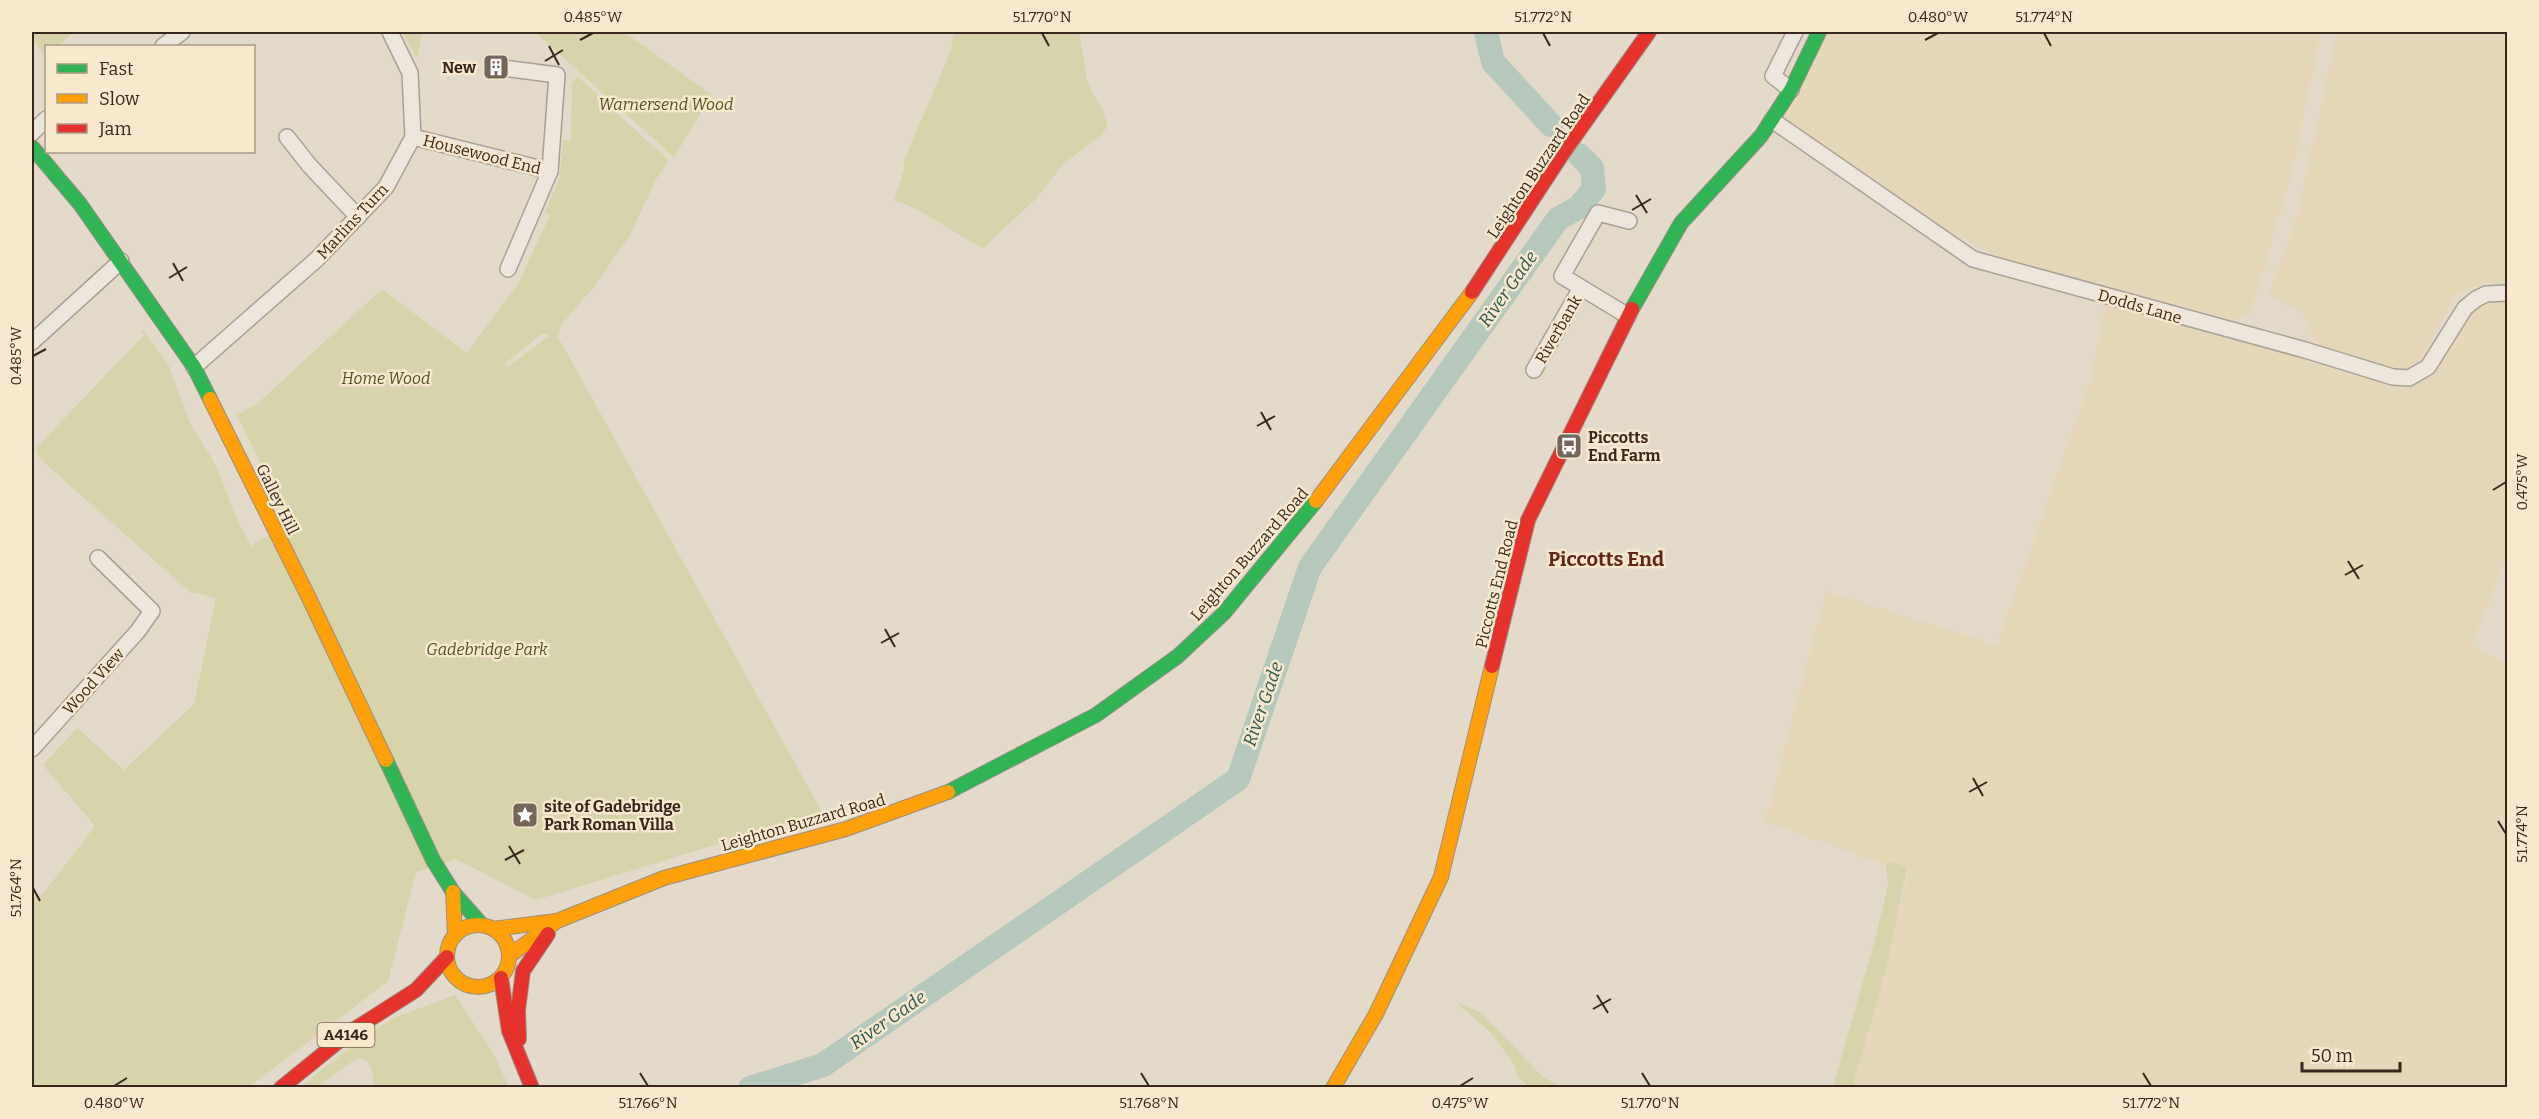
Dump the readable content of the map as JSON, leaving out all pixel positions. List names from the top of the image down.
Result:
{
  "streets": {
    "main road": [
      "Leighton Buzzard Road",
      "Galley Hill",
      "Piccotts End Road",
      "A4146"
    ],
    "street": [
      "Housewood End",
      "Marlins Turn",
      "Dodds Lane",
      "Riverbank",
      "Wood View"
    ]
  },
  "crossings": [
    ["Housewood End", "Marlins Turn"],
    ["Leighton Buzzard Road", "Galley Hill"],
    ["Leighton Buzzard Road", "A4146"],
    ["Marlins Turn", "Galley Hill"],
    ["Dodds Lane", "Piccotts End Road"],
    ["Riverbank", "Piccotts End Road"],
    ["Galley Hill", "A4146"]
  ],
  "districts": ["Piccotts End"],
  "water": ["River Gade"],
  "parks": ["Warnersend Wood", "Home Wood", "Gadebridge Park"],
  "places": {
    "building": ["New"],
    "bus stop": ["Piccotts End Farm"],
    "place": ["site of Gadebridge Park Roman Villa"]
  },
  "legend": ["Fast", "Slow", "Jam"],
  "scale_bar": "50 m",
  "coordinates": [
    "0.485°W",
    "51.770°N",
    "51.772°N",
    "0.480°W",
    "51.774°N",
    "0.475°W",
    "51.764°N",
    "51.766°N",
    "51.768°N"
  ]
}
